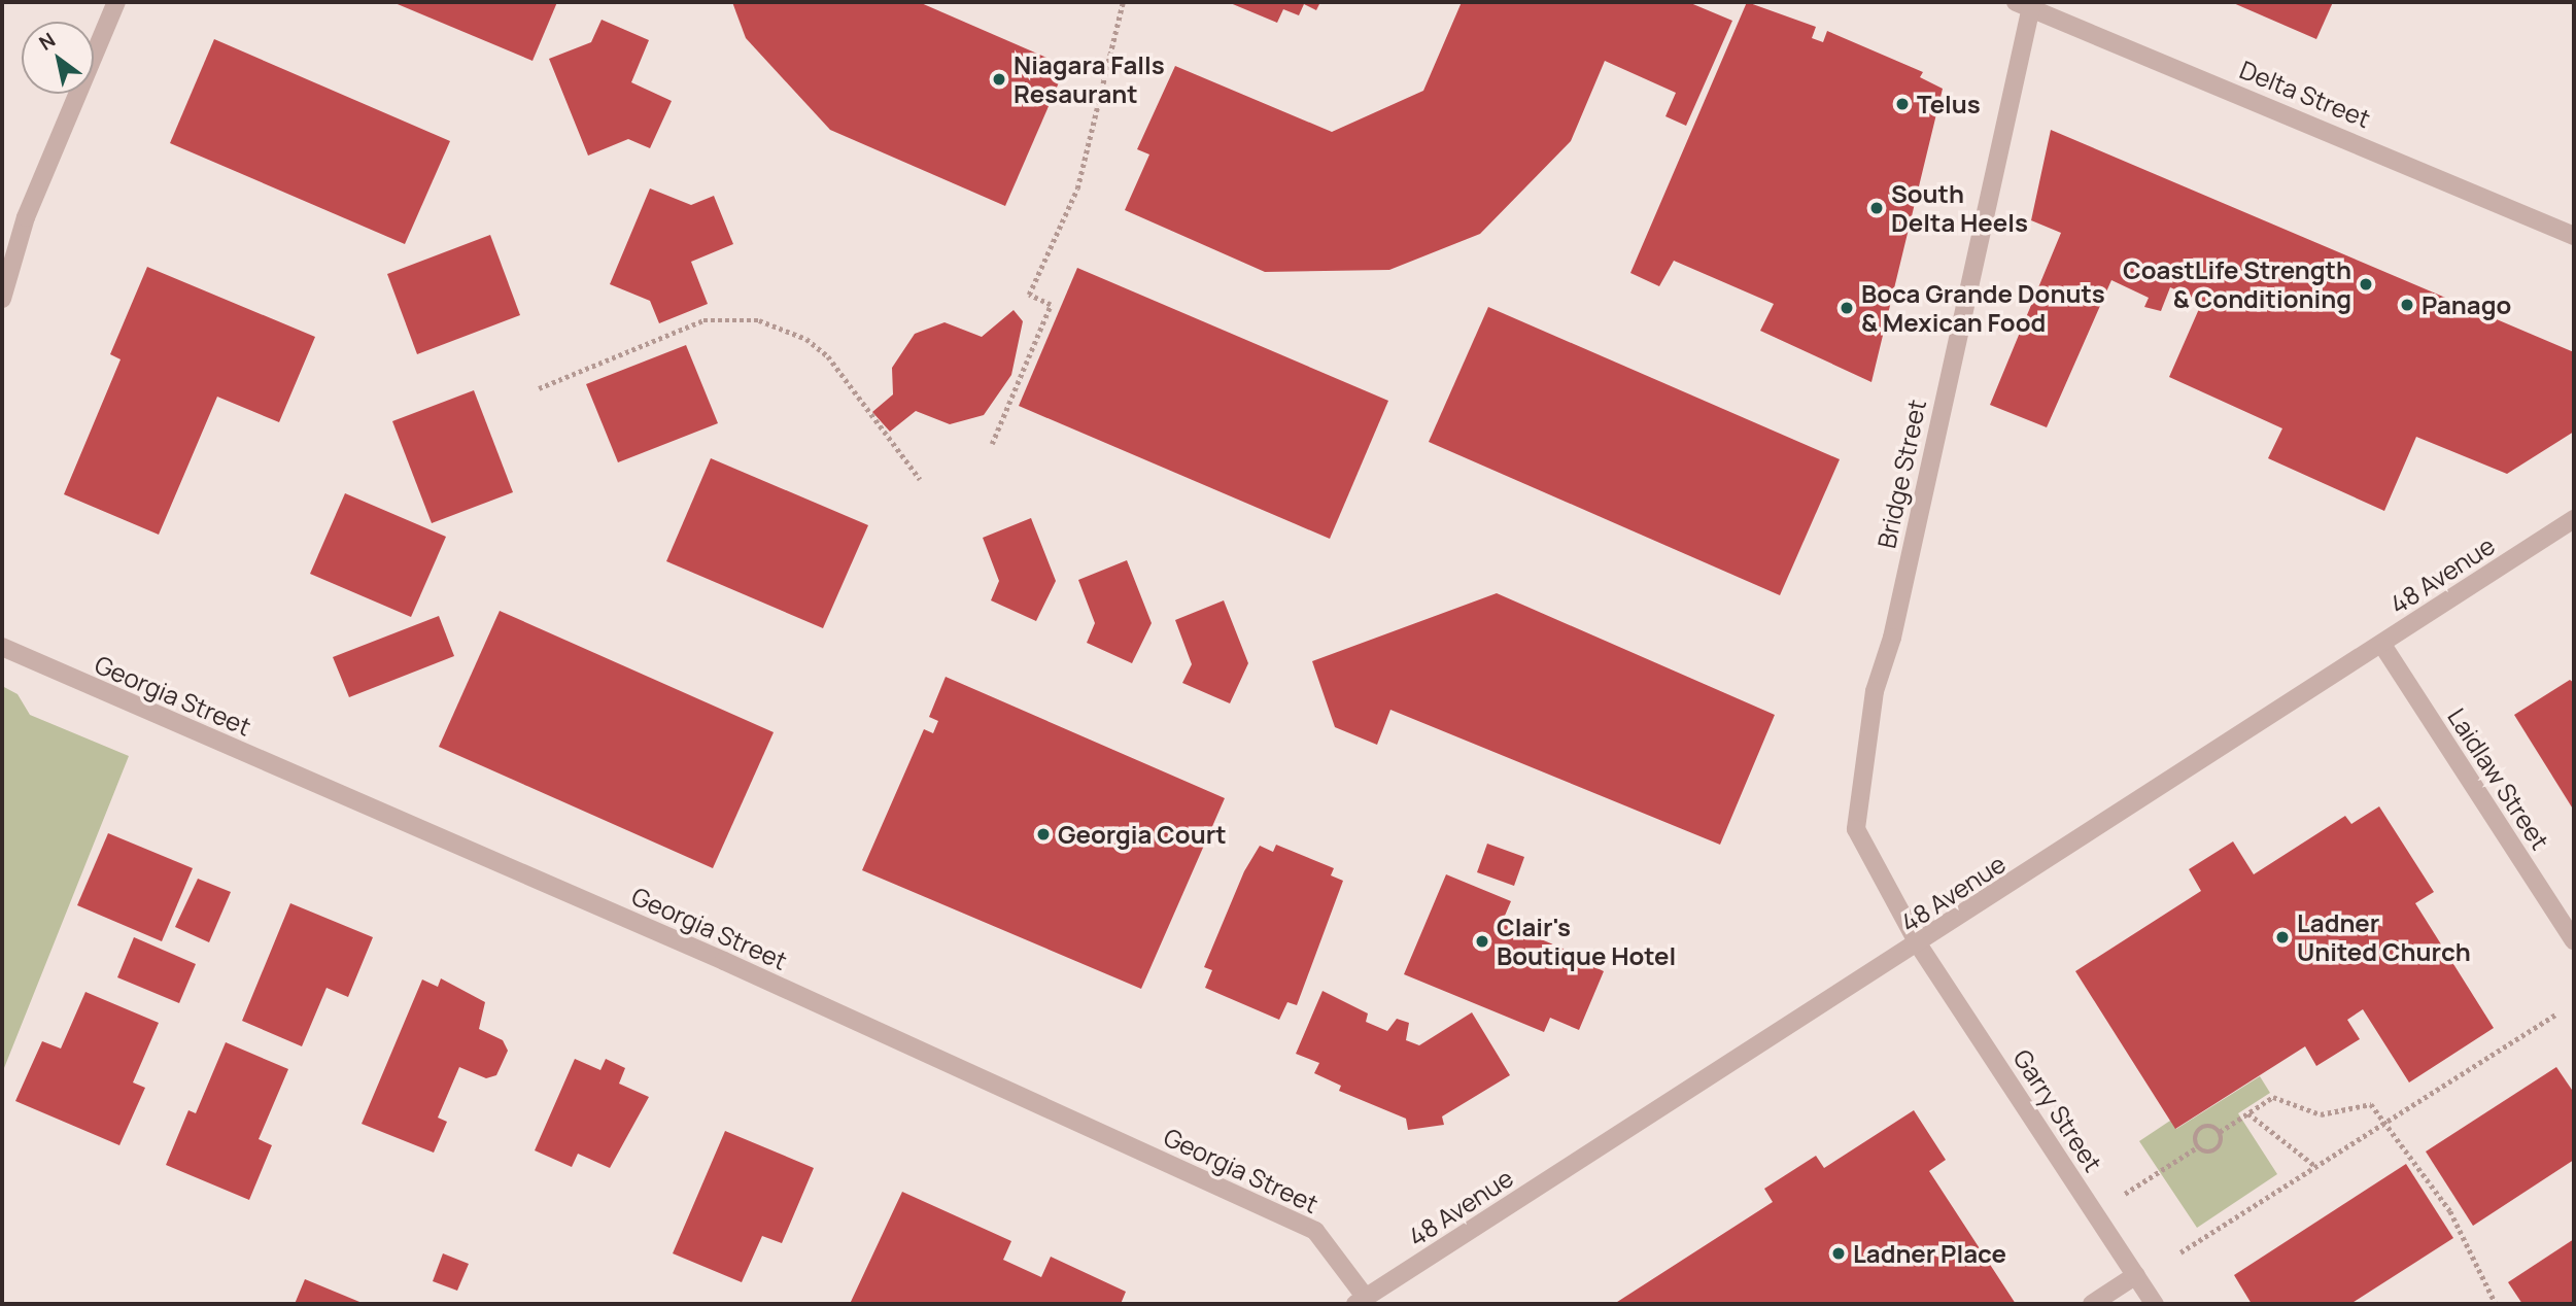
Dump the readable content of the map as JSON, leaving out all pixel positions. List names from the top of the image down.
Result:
{
  "streets": {
    "street": [
      "Delta Street",
      "Bridge Street",
      "48 Avenue",
      "Georgia Street",
      "Laidlaw Street",
      "Garry Street"
    ]
  },
  "crossings": [
    ["Delta Street", "Bridge Street"],
    ["Bridge Street", "48 Avenue"],
    ["Bridge Street", "Garry Street"],
    ["48 Avenue", "Georgia Street"],
    ["48 Avenue", "Laidlaw Street"],
    ["48 Avenue", "Garry Street"]
  ],
  "places": [
    "Niagara Falls Resaurant",
    "Telus",
    "South Delta Heels",
    "CoastLife Strength & Conditioning",
    "Panago",
    "Boca Grande Donuts & Mexican Food",
    "Georgia Court",
    "Ladner United Church",
    "Clair's Boutique Hotel",
    "Ladner Place"
  ],
  "north": "top left"
}
